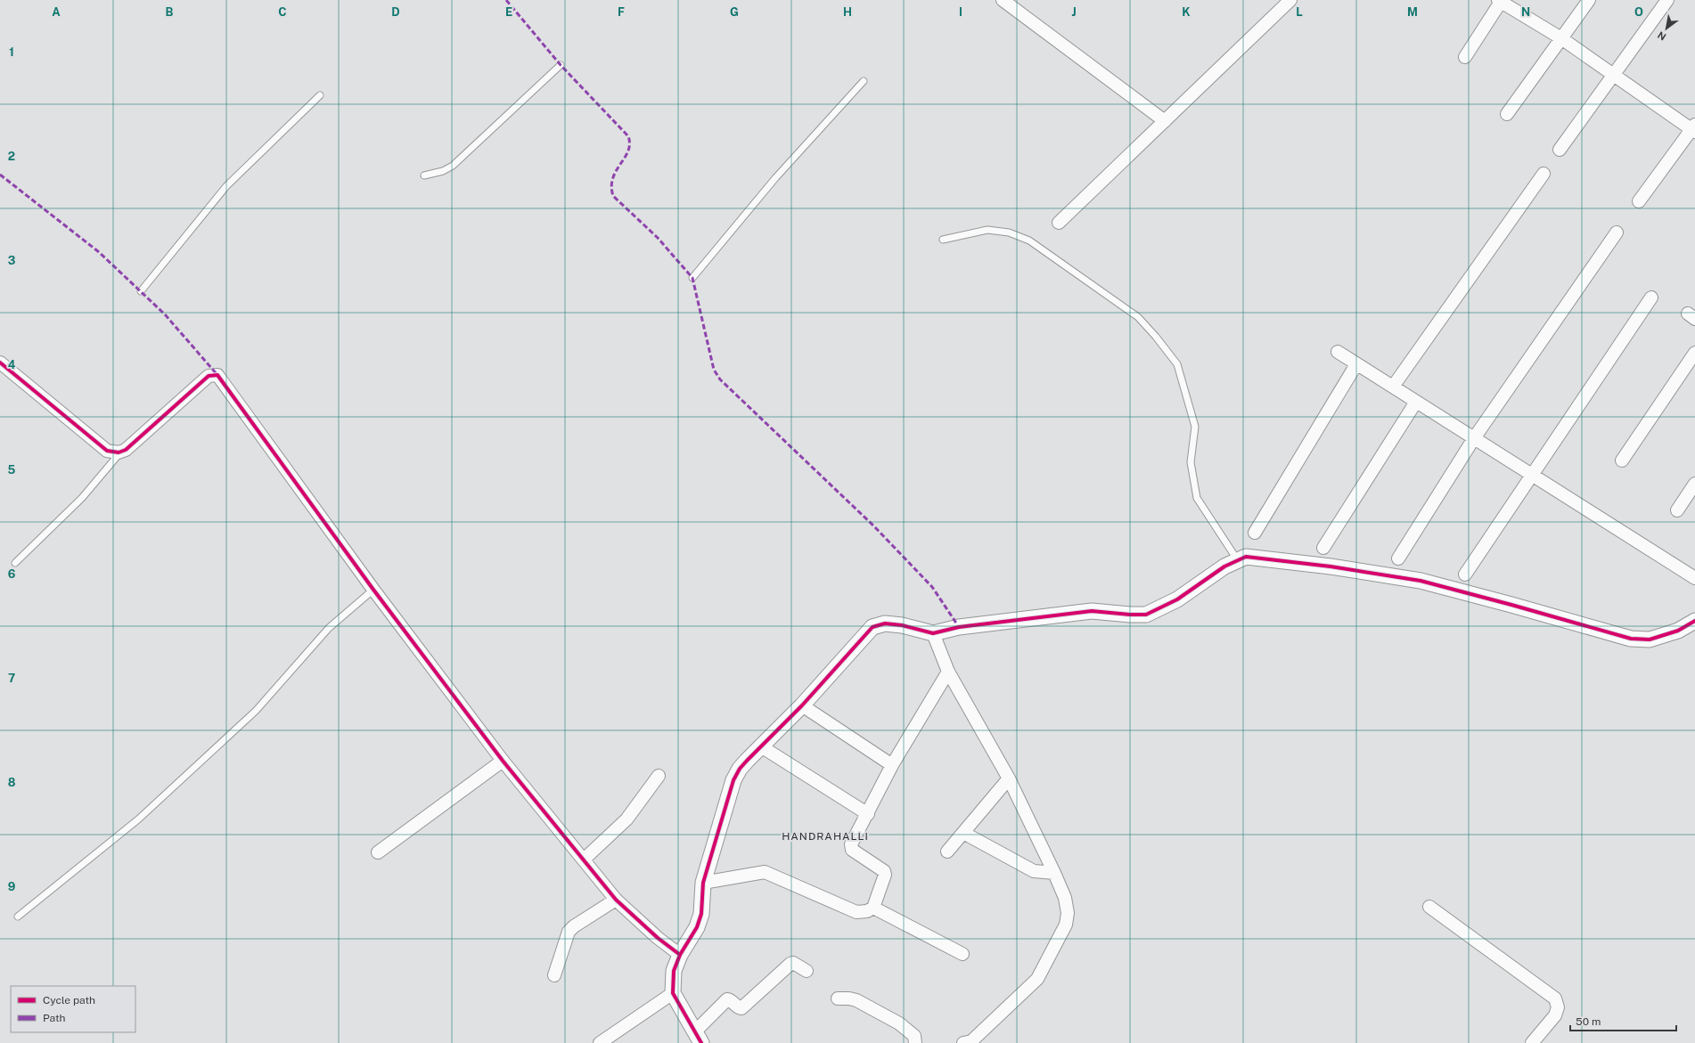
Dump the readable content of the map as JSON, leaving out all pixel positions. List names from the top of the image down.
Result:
{
  "districts": ["HANDRAHALLI"],
  "legend": ["Cycle path", "Path"],
  "scale_bar": "50 m",
  "north": "bottom left",
  "grid": {
    "columns": [
      "A",
      "B",
      "C",
      "D",
      "E",
      "F",
      "G",
      "H",
      "I",
      "J",
      "K",
      "L",
      "M",
      "N",
      "O"
    ],
    "rows": [
      "1",
      "2",
      "3",
      "4",
      "5",
      "6",
      "7",
      "8",
      "9"
    ]
  }
}
